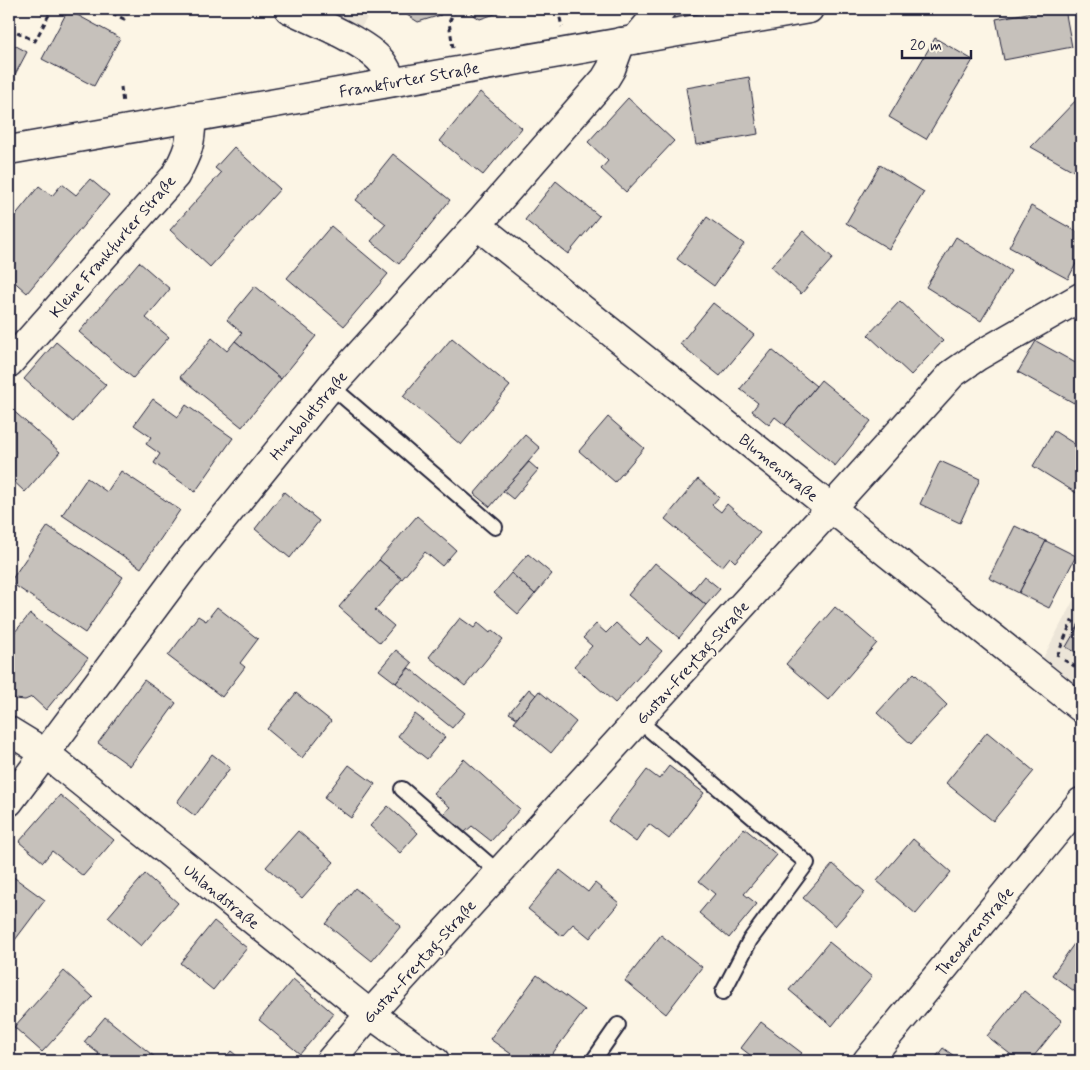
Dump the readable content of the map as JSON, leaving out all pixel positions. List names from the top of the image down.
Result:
{
  "streets": {
    "street": [
      "Frankfurter Straße",
      "Kleine Frankfurter Straße",
      "Humboldtstraße",
      "Blumenstraße",
      "Gustav-Freytag-Straße",
      "Uhlandstraße",
      "Theodorenstraße"
    ]
  },
  "crossings": [
    ["Frankfurter Straße", "Kleine Frankfurter Straße"],
    ["Frankfurter Straße", "Humboldtstraße"],
    ["Humboldtstraße", "Blumenstraße"],
    ["Humboldtstraße", "Uhlandstraße"],
    ["Blumenstraße", "Gustav-Freytag-Straße"],
    ["Gustav-Freytag-Straße", "Uhlandstraße"]
  ],
  "scale_bar": "20 m"
}
